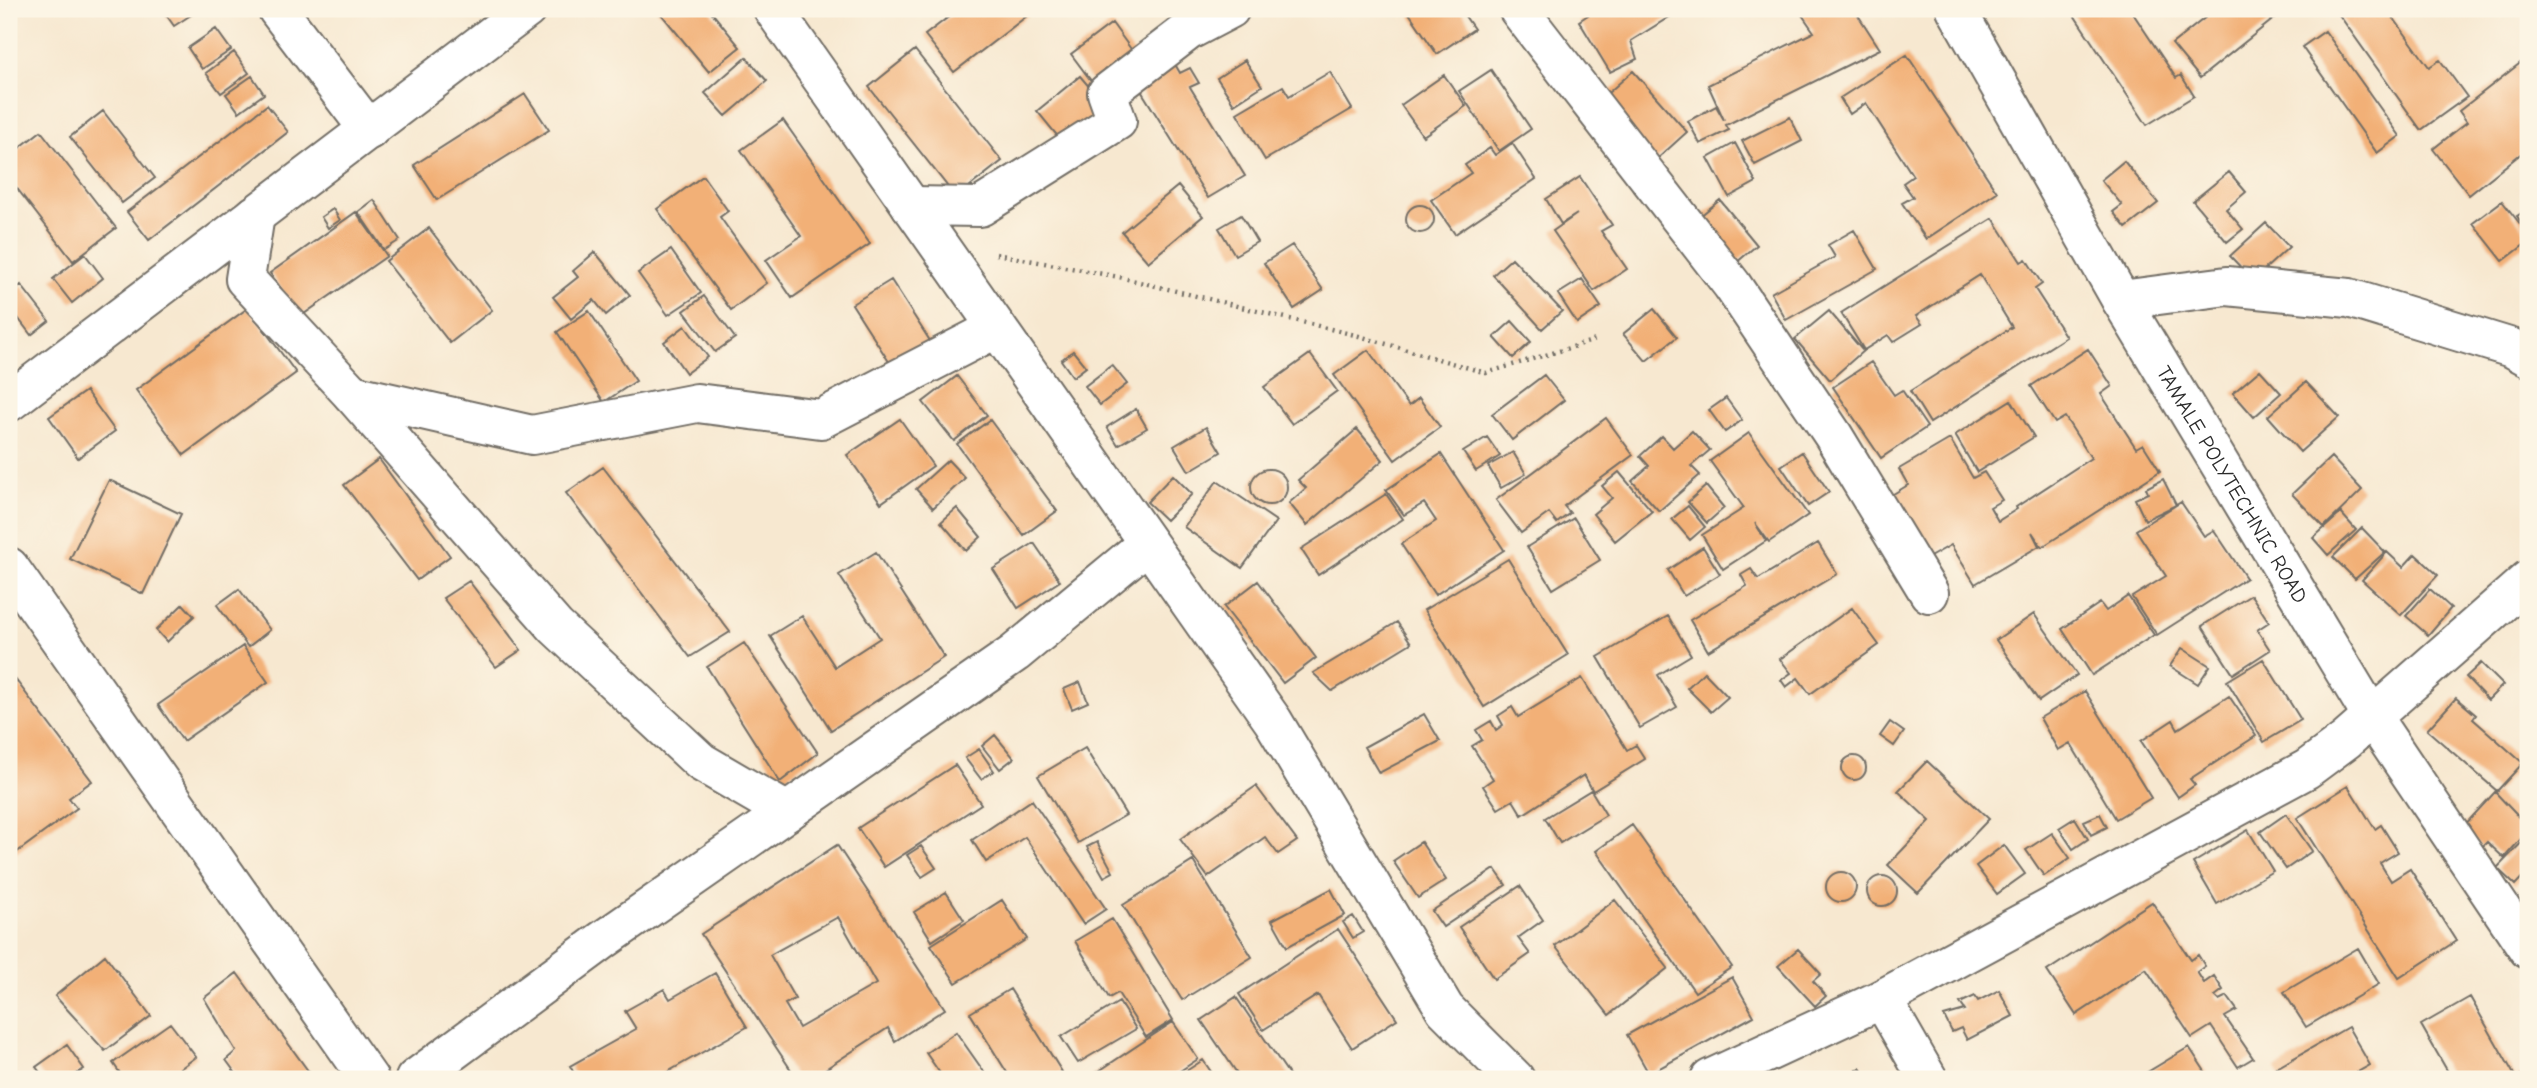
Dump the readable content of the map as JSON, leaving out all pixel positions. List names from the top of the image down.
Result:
{
  "streets": {
    "street": ["TAMALE POLYTECHNIC ROAD"]
  }
}
